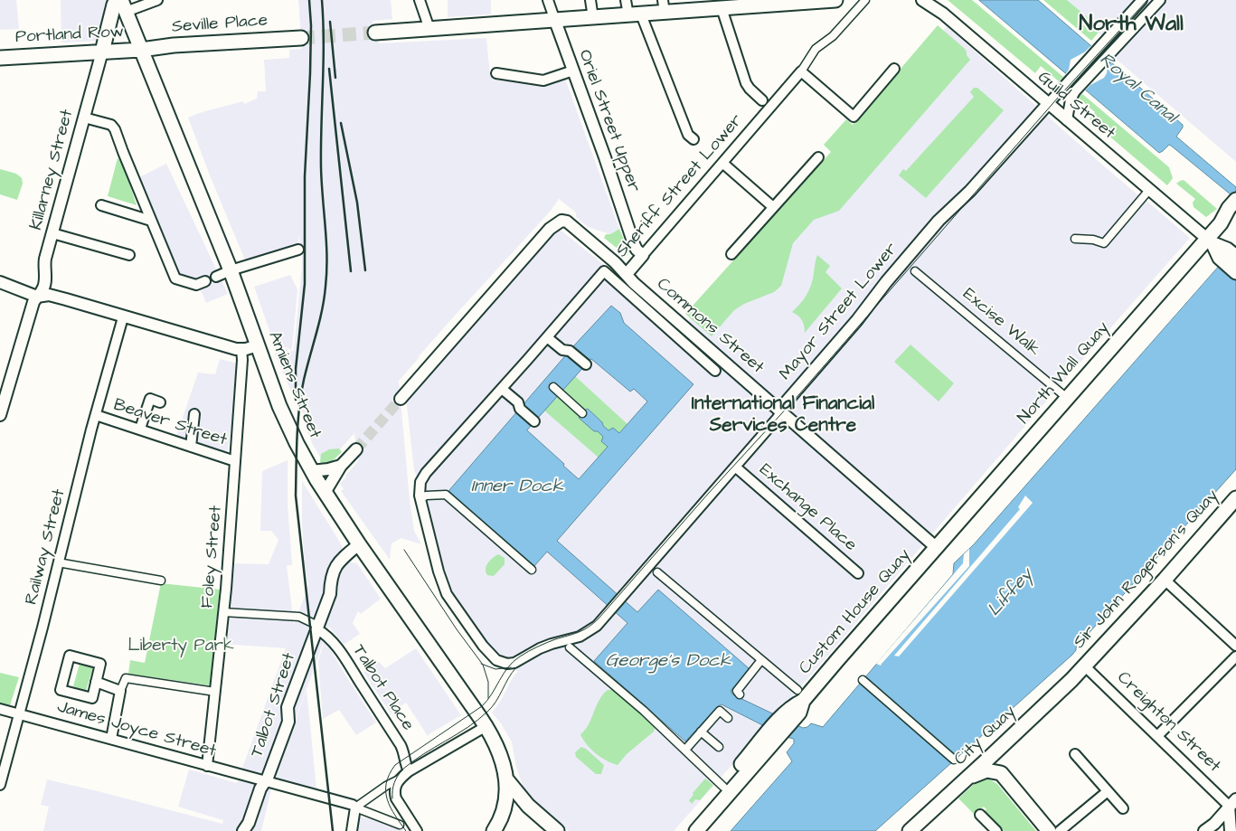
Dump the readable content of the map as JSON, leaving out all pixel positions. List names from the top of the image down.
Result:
{
  "streets": {
    "main road": [
      "Seville Place",
      "Portland Row",
      "North Wall Quay",
      "Amiens Street",
      "Sir John Rogerson's Quay",
      "Custom House Quay",
      "City Quay"
    ],
    "street": [
      "Guild Street",
      "Oriel Street Upper",
      "Killarney Street",
      "Sheriff Street Lower",
      "Mayor Street Lower",
      "Excise Walk",
      "Commons Street",
      "Beaver Street",
      "Exchange Place",
      "Railway Street",
      "Foley Street",
      "Talbot Place",
      "Talbot Street",
      "Creighton Street",
      "James Joyce Street"
    ]
  },
  "crossings": [
    ["Seville Place", "Portland Row"],
    ["Seville Place", "Amiens Street"],
    ["Portland Row", "Killarney Street"],
    ["Portland Row", "Amiens Street"],
    ["Guild Street", "Mayor Street Lower"],
    ["Guild Street", "North Wall Quay"],
    ["Oriel Street Upper", "Sheriff Street Lower"],
    ["Sheriff Street Lower", "Commons Street"],
    ["Mayor Street Lower", "Commons Street"],
    ["Mayor Street Lower", "Exchange Place"],
    ["Excise Walk", "North Wall Quay"],
    ["Commons Street", "North Wall Quay"],
    ["Commons Street", "Custom House Quay"],
    ["North Wall Quay", "Custom House Quay"],
    ["Amiens Street", "Talbot Street"],
    ["Beaver Street", "Railway Street"],
    ["Beaver Street", "Foley Street"],
    ["Railway Street", "James Joyce Street"],
    ["Foley Street", "James Joyce Street"],
    ["Sir John Rogerson's Quay", "Creighton Street"],
    ["Sir John Rogerson's Quay", "City Quay"],
    ["Talbot Place", "Talbot Street"],
    ["Talbot Street", "James Joyce Street"],
    ["Creighton Street", "City Quay"]
  ],
  "districts": ["North Wall", "International Financial Services Centre"],
  "water": [
    "Royal Canal",
    "Inner Dock",
    "Liffey",
    "George's Dock"
  ],
  "parks": ["Liberty Park"]
}
